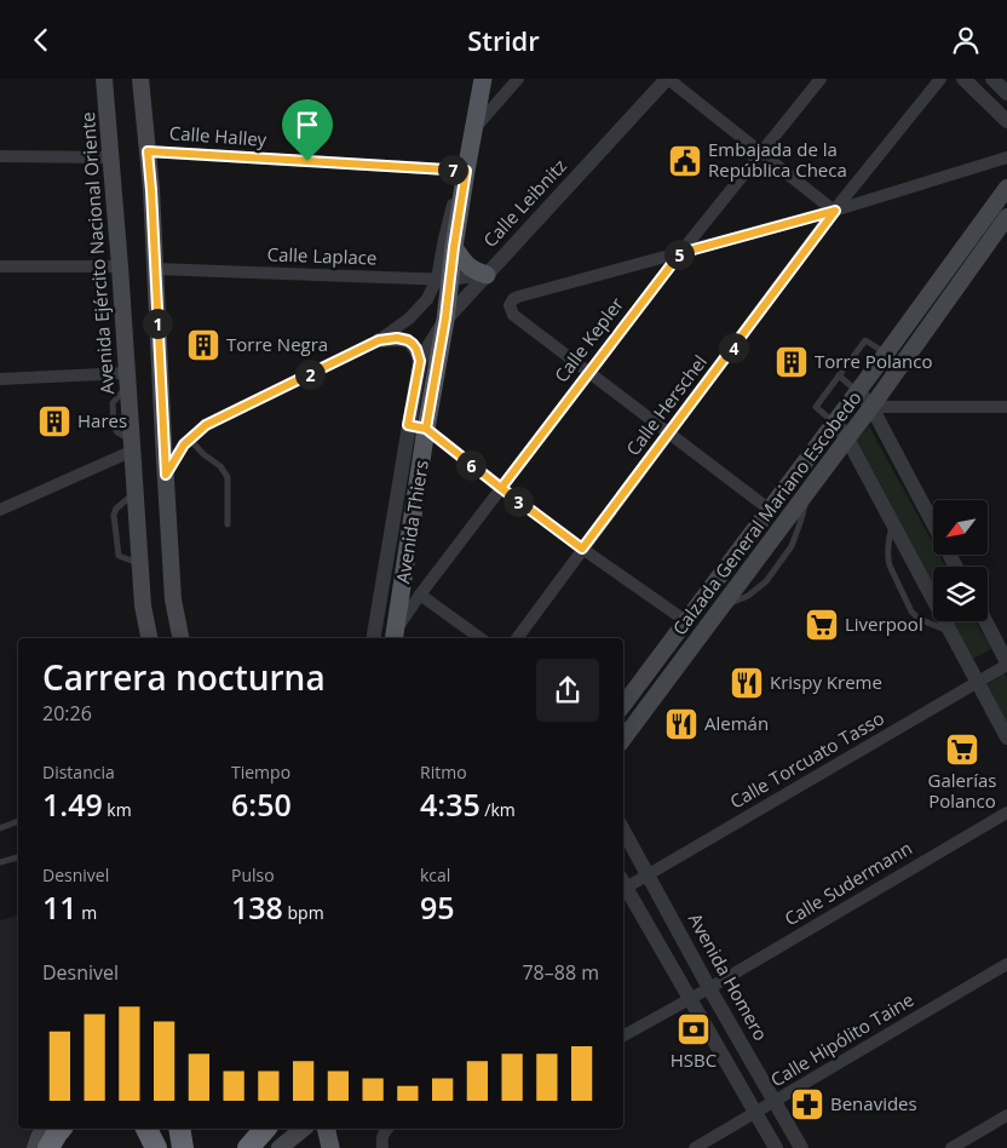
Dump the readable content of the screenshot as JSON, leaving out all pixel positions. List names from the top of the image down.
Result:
{
  "streets": {
    "main road": ["Avenida Ejército Nacional Oriente", "Calzada General Mariano Escobedo", "Avenida Thiers"],
    "street": [
      "Calle Halley",
      "Calle Leibnitz",
      "Calle Laplace",
      "Calle Kepler",
      "Calle Herschel",
      "Calle Torcuato Tasso",
      "Calle Sudermann",
      "Avenida Homero",
      "Calle Hipólito Taine"
    ]
  },
  "crossings": [
    ["Calle Halley", "Avenida Thiers"],
    ["Calle Leibnitz", "Calle Laplace"],
    ["Calle Leibnitz", "Avenida Thiers"],
    ["Calle Laplace", "Avenida Thiers"],
    ["Calle Kepler", "Avenida Thiers"],
    ["Calle Torcuato Tasso", "Avenida Homero"],
    ["Calle Sudermann", "Avenida Homero"],
    ["Avenida Homero", "Calle Hipólito Taine"]
  ],
  "places": {
    "public building": ["Embajada de la República Checa"],
    "building": ["Torre Negra", "Torre Polanco", "Hares"],
    "supermarket": ["Liverpool", "Galerías Polanco"],
    "restaurant": ["Krispy Kreme", "Alemán"],
    "bank": ["HSBC"],
    "pharmacy": ["Benavides"]
  },
  "north": "bottom left",
  "page": {
    "header": "Stridr",
    "pins": [
      "7",
      "5",
      "1",
      "4",
      "2",
      "6",
      "3"
    ],
    "heading": ["Carrera nocturna", "20:26"],
    "stats": [
      ["Distancia", "1.49 km"],
      ["Tiempo", "6:50"],
      ["Ritmo", "4:35 /km"],
      ["Desnivel", "11 m"],
      ["Pulso", "138 bpm"],
      ["kcal", "95"]
    ],
    "chart": ["Desnivel", "78–88 m"]
  }
}
